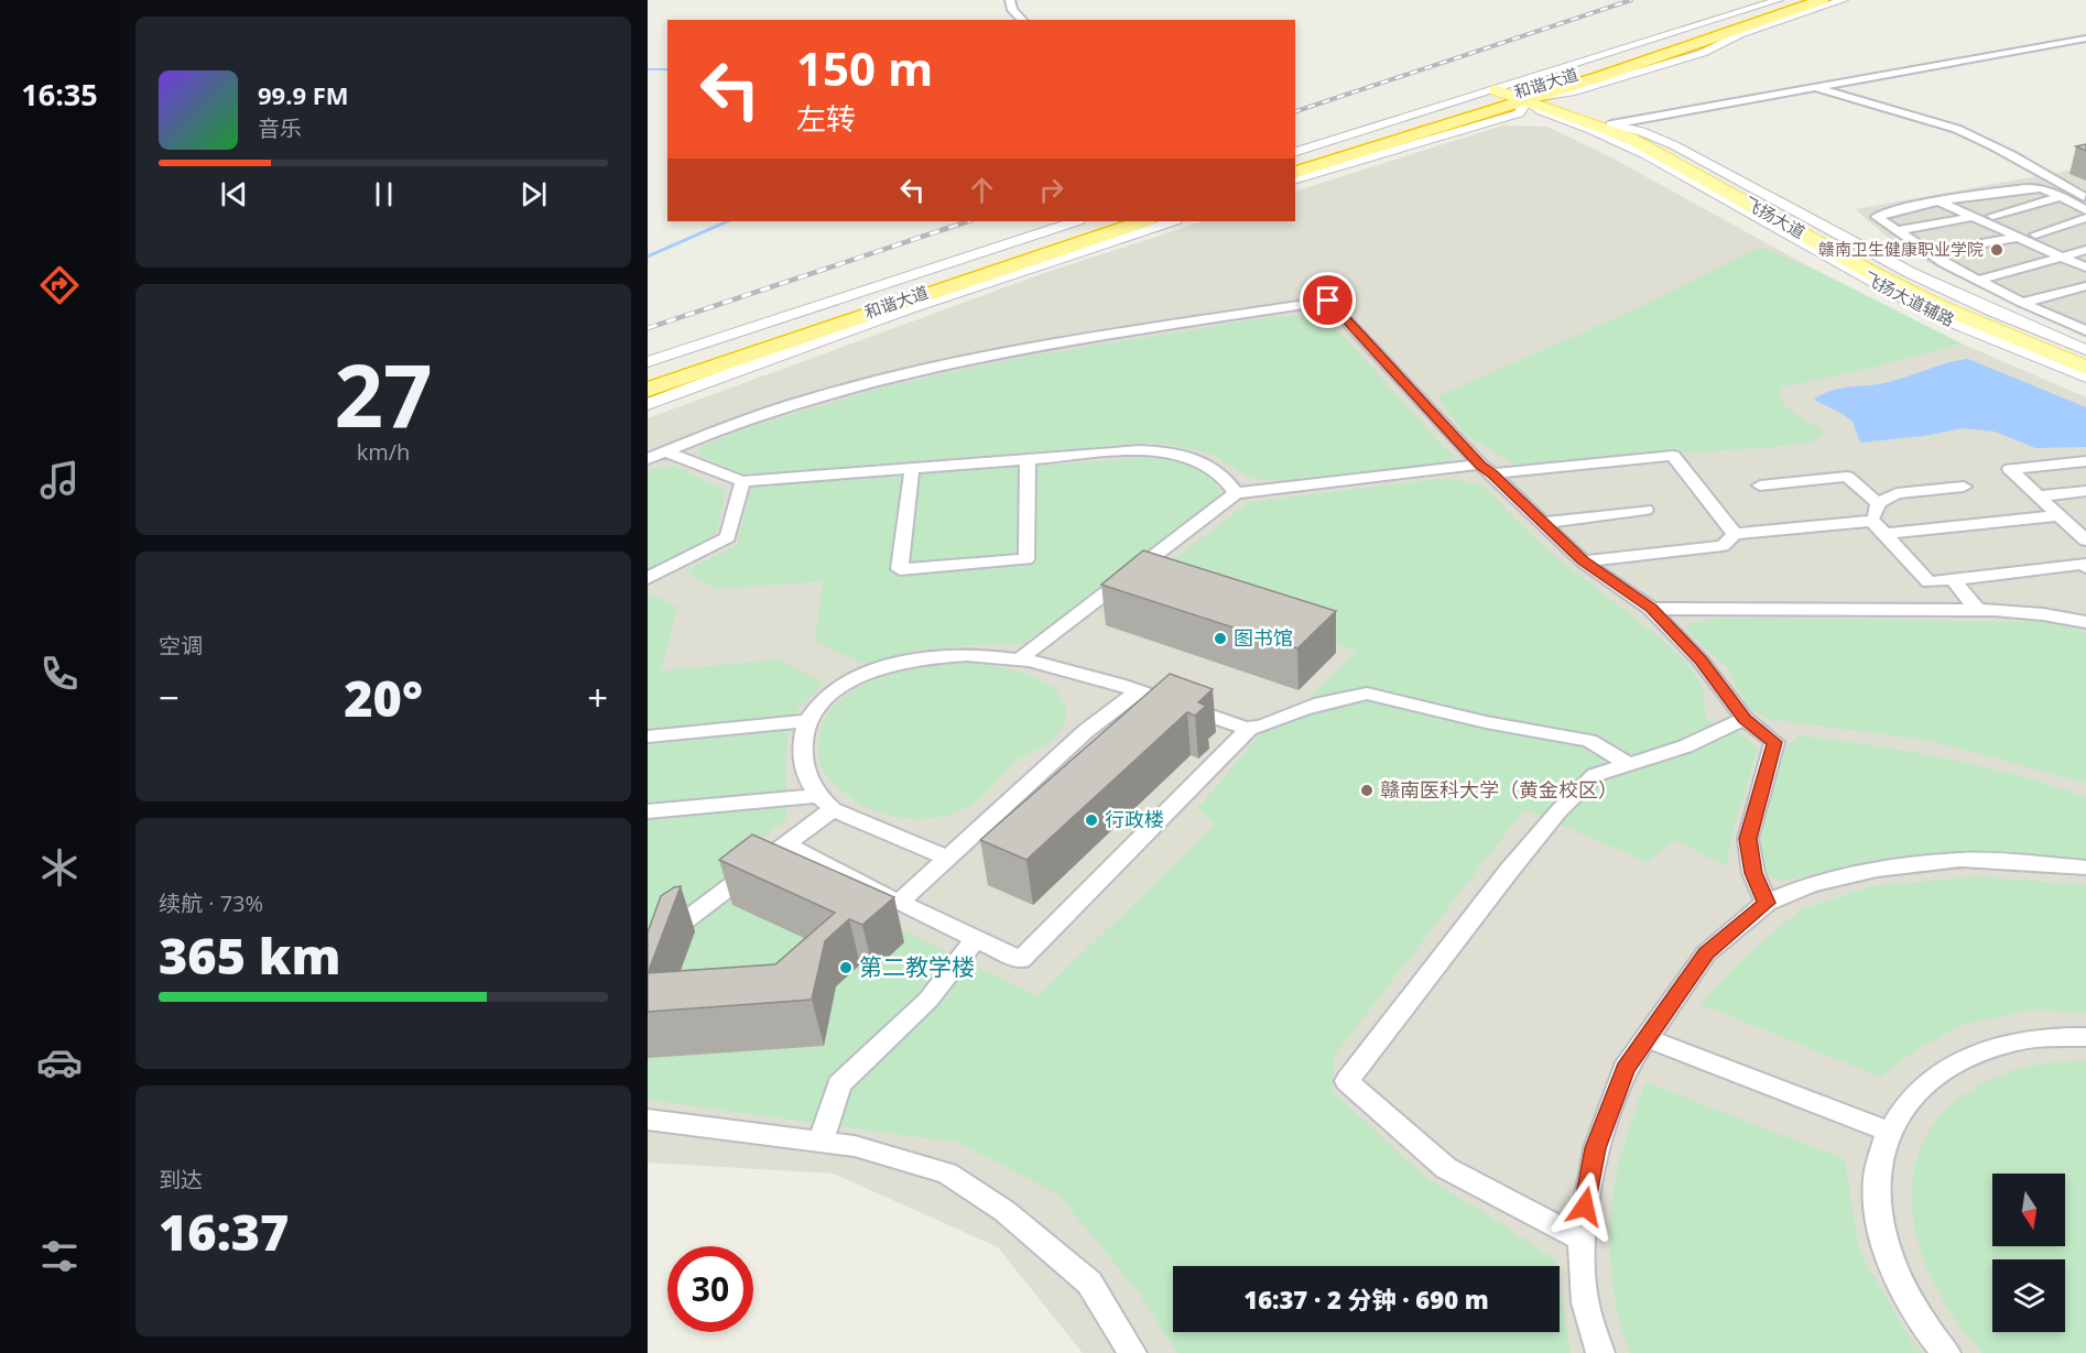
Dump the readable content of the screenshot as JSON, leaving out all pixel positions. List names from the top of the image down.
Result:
{
  "streets": {
    "highway": ["和谐大道"],
    "main road": ["飞扬大道"],
    "street": ["飞扬大道辅路"]
  },
  "crossings": [
    ["和谐大道", "飞扬大道"],
    ["和谐大道", "飞扬大道辅路"],
    ["飞扬大道", "飞扬大道辅路"]
  ],
  "places": [
    "赣南卫生健康职业学院",
    "图书馆",
    "赣南医科大学（黄金校区）",
    "行政楼",
    "第二教学楼"
  ],
  "north": "bottom",
  "page": {
    "tabs": "16:35",
    "turn": ["150 m", "左转"],
    "song": ["99.9 FM", "音乐"],
    "tile": [
      ["27", "km/h"],
      "空调",
      ["续航 · 73%", "365 km"],
      ["到达", "16:37"]
    ],
    "heat": ["−", "20°", "+"],
    "limit": "30",
    "trip": "16:37 · 2 分钟 · 690 m"
  }
}
